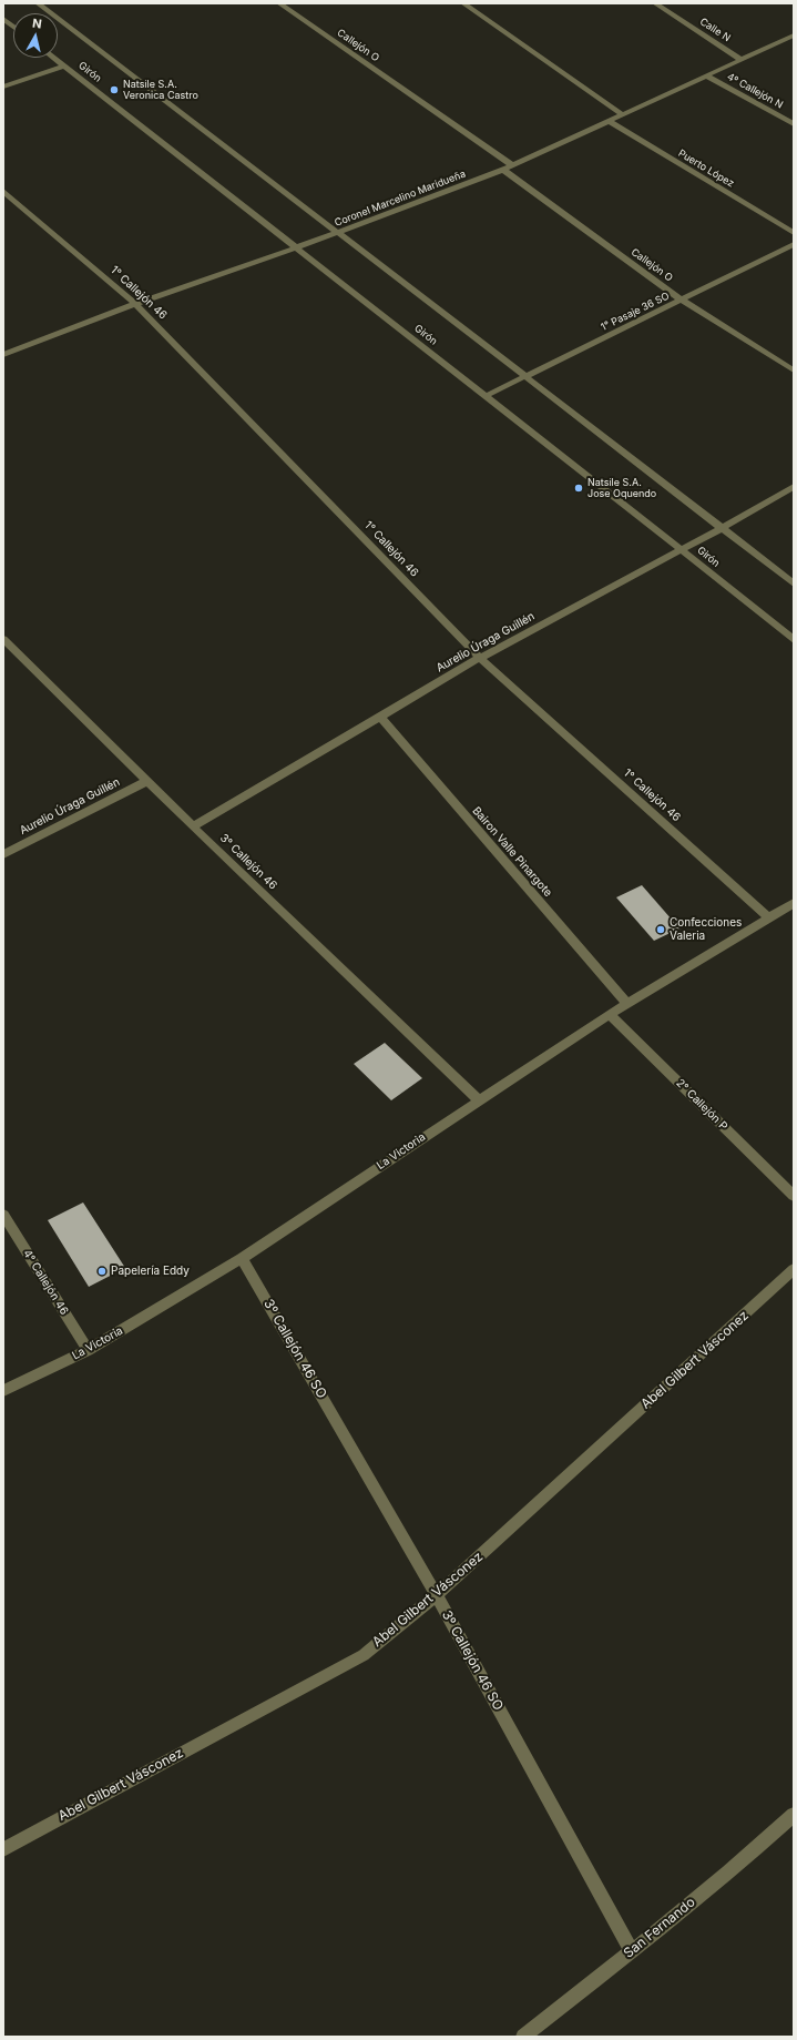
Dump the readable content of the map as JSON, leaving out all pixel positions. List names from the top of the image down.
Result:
{
  "streets": {
    "street": [
      "Calle N",
      "Callejón O",
      "Girón",
      "4º Callejón N",
      "Puerto López",
      "Coronel Marcelino Maridueña",
      "1° Callejón 46",
      "1° Pasaje 36 SO",
      "Aurelio Úraga Guillén",
      "Bairon Valle Pinargote",
      "3° Callejón 46",
      "2° Callejón P",
      "La Victoria",
      "4° Callejón 46",
      "3º Callejón 46 SO",
      "Abel Gilbert Vásconez",
      "San Fernando"
    ]
  },
  "crossings": [
    ["Calle N", "Coronel Marcelino Maridueña"],
    ["Callejón O", "Coronel Marcelino Maridueña"],
    ["Callejón O", "1° Pasaje 36 SO"],
    ["Girón", "Coronel Marcelino Maridueña"],
    ["Girón", "1° Pasaje 36 SO"],
    ["Girón", "Aurelio Úraga Guillén"],
    ["4º Callejón N", "Coronel Marcelino Maridueña"],
    ["Puerto López", "Coronel Marcelino Maridueña"],
    ["Coronel Marcelino Maridueña", "1° Callejón 46"],
    ["1° Callejón 46", "Aurelio Úraga Guillén"],
    ["1° Callejón 46", "La Victoria"],
    ["Aurelio Úraga Guillén", "Bairon Valle Pinargote"],
    ["Aurelio Úraga Guillén", "3° Callejón 46"],
    ["Bairon Valle Pinargote", "La Victoria"],
    ["3° Callejón 46", "La Victoria"],
    ["2° Callejón P", "La Victoria"],
    ["La Victoria", "4° Callejón 46"],
    ["La Victoria", "3º Callejón 46 SO"],
    ["3º Callejón 46 SO", "Abel Gilbert Vásconez"],
    ["3º Callejón 46 SO", "San Fernando"]
  ],
  "places": [
    "Natsile S.A. Veronica Castro",
    "Natsile S.A. Jose Oquendo",
    "Confecciones Valeria",
    "Papelería Eddy"
  ],
  "north": "top"
}
